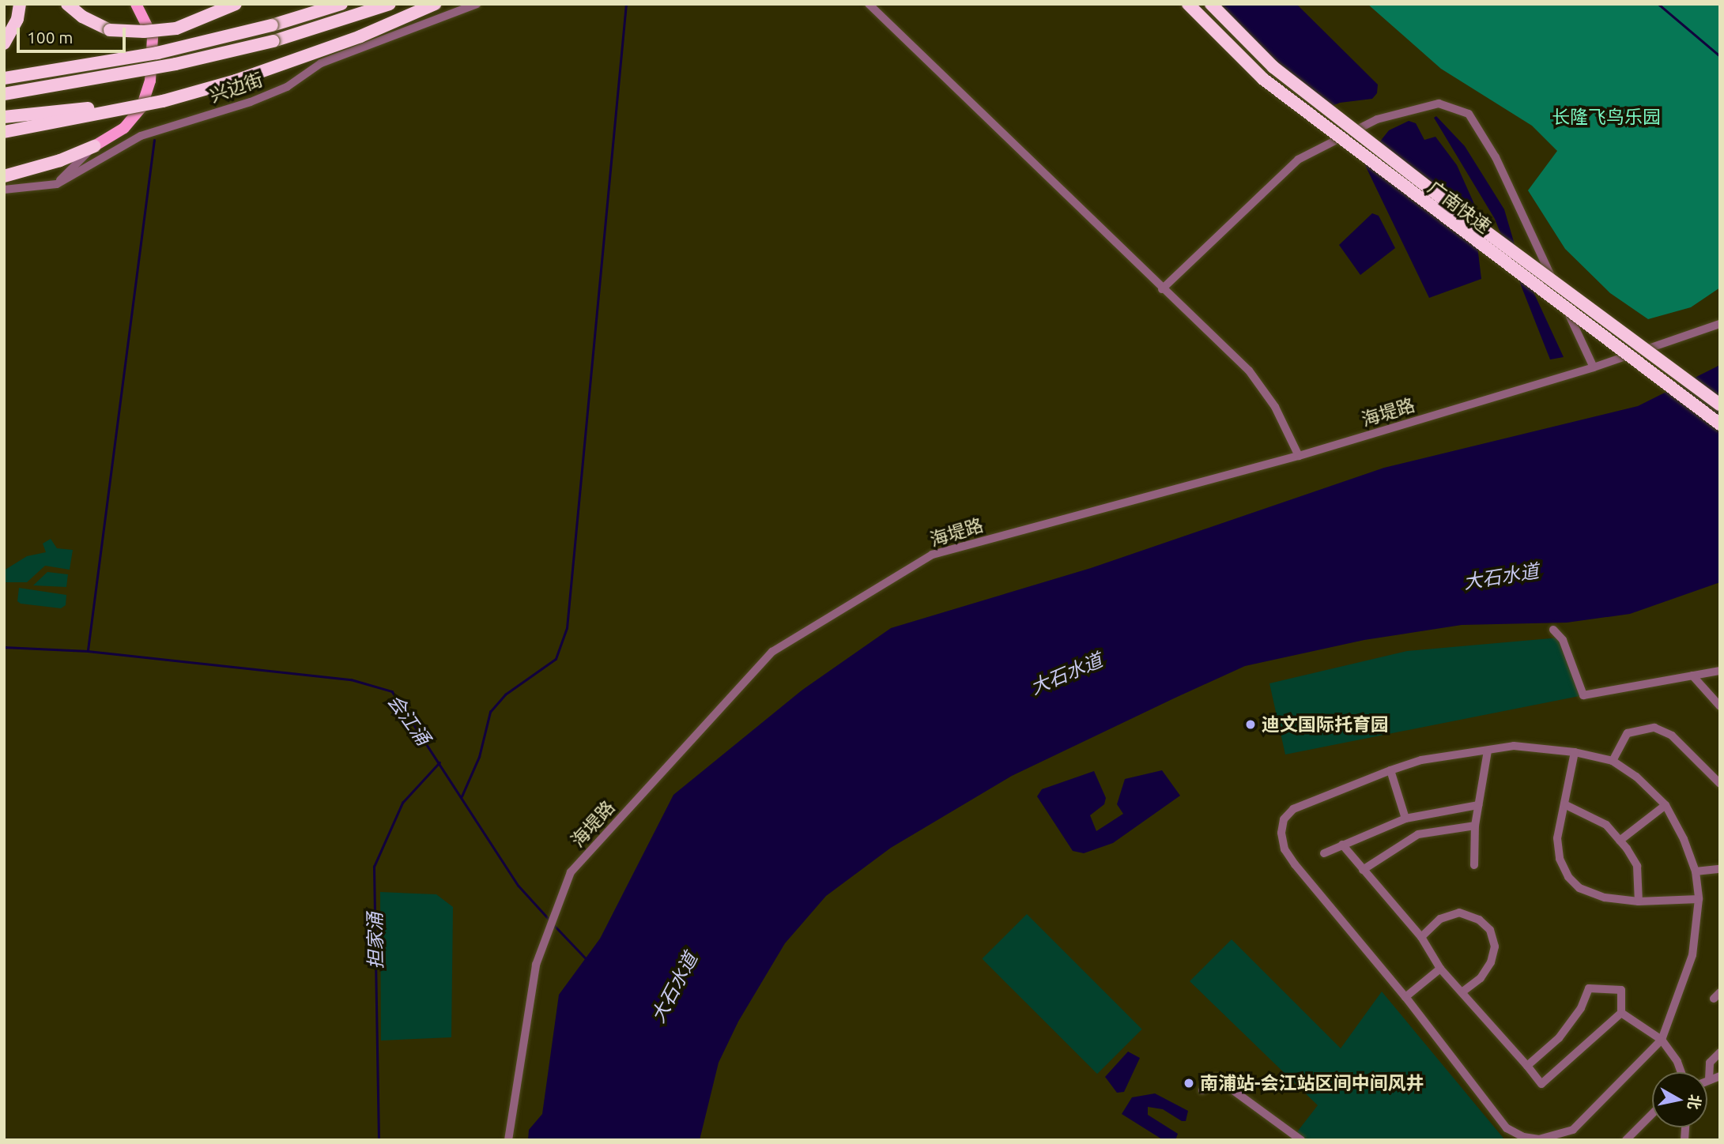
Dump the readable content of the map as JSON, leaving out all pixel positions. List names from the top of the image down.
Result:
{
  "streets": {
    "highway": ["广南快速"],
    "street": ["兴边街", "海堤路"]
  },
  "water": ["大石水道", "会江涌", "担家涌"],
  "parks": ["长隆飞鸟乐园"],
  "places": ["迪文国际托育园", "南浦站-会江站区间中间风井"],
  "scale_bar": "100 m",
  "north": "right"
}
